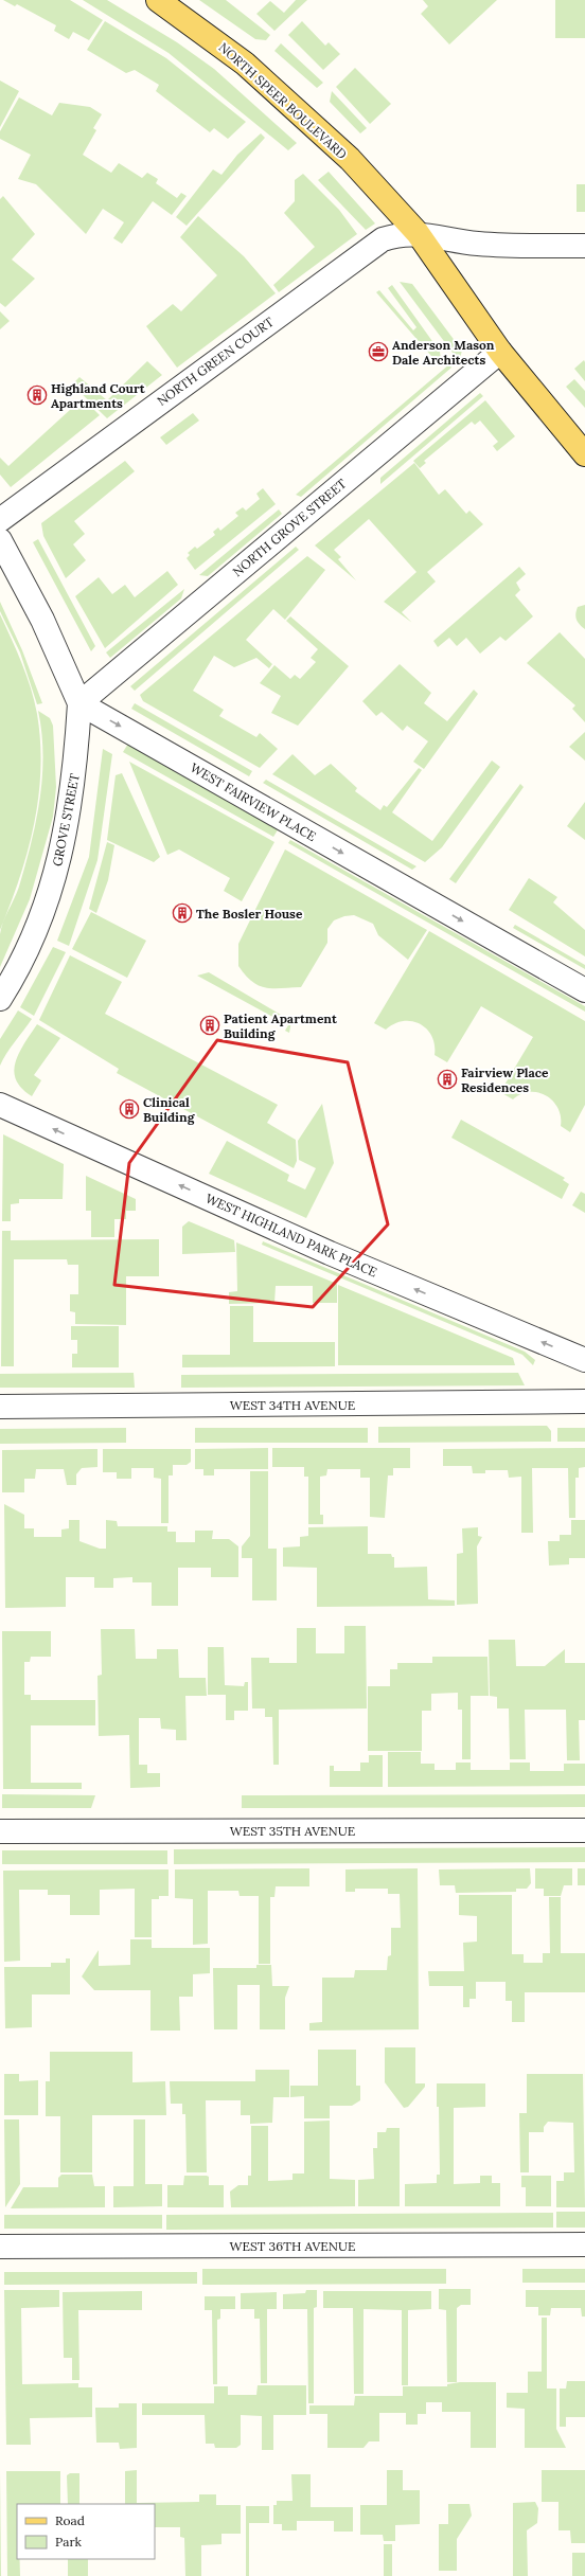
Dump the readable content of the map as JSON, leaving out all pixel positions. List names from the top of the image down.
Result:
{
  "streets": {
    "main road": ["NORTH SPEER BOULEVARD"],
    "street": [
      "NORTH GREEN COURT",
      "NORTH GROVE STREET",
      "WEST FAIRVIEW PLACE",
      "GROVE STREET",
      "WEST HIGHLAND PARK PLACE",
      "WEST 34TH AVENUE",
      "WEST 35TH AVENUE",
      "WEST 36TH AVENUE"
    ]
  },
  "crossings": [
    ["NORTH SPEER BOULEVARD", "NORTH GREEN COURT"],
    ["NORTH SPEER BOULEVARD", "NORTH GROVE STREET"],
    ["NORTH GROVE STREET", "WEST FAIRVIEW PLACE"],
    ["NORTH GROVE STREET", "GROVE STREET"],
    ["WEST FAIRVIEW PLACE", "GROVE STREET"]
  ],
  "one_way": ["WEST FAIRVIEW PLACE", "WEST HIGHLAND PARK PLACE"],
  "places": {
    "office": ["Anderson Mason Dale Architects"],
    "building": [
      "Highland Court Apartments",
      "The Bosler House",
      "Patient Apartment Building",
      "Fairview Place Residences",
      "Clinical Building"
    ]
  },
  "legend": ["Road", "Park"]
}
